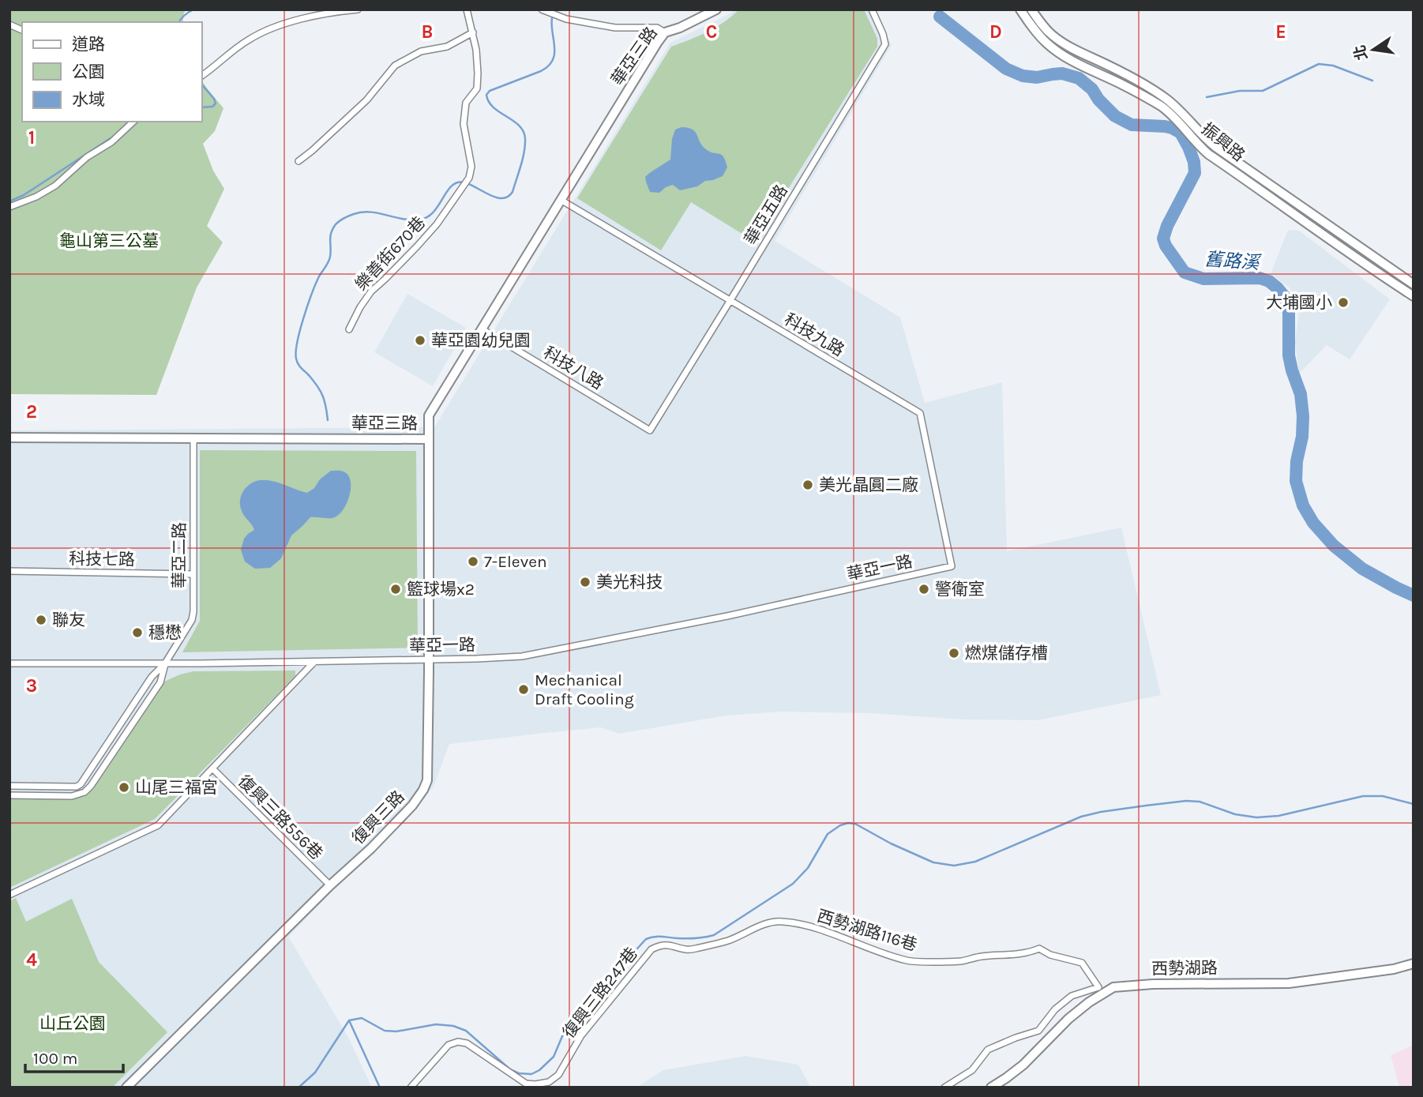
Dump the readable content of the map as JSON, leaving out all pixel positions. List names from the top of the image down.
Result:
{
  "streets": {
    "street": [
      "華亞三路",
      "振興路",
      "華亞五路",
      "樂善街670巷",
      "科技九路",
      "科技八路",
      "華亞二路",
      "科技七路",
      "華亞一路",
      "復興三路556巷",
      "復興三路",
      "西勢湖路116巷",
      "西勢湖路",
      "復興三路247巷"
    ]
  },
  "crossings": [
    ["華亞三路", "科技九路"],
    ["華亞三路", "科技八路"],
    ["華亞三路", "華亞二路"],
    ["華亞三路", "復興三路"],
    ["華亞五路", "科技九路"],
    ["華亞五路", "科技八路"],
    ["科技九路", "華亞一路"],
    ["華亞二路", "科技七路"],
    ["華亞二路", "華亞一路"],
    ["華亞一路", "復興三路"],
    ["復興三路556巷", "復興三路"],
    ["西勢湖路116巷", "復興三路247巷"]
  ],
  "water": ["舊路溪"],
  "parks": ["龜山第三公墓", "山丘公園"],
  "places": [
    "大埔國小",
    "華亞園幼兒園",
    "美光晶圓二廠",
    "7-Eleven",
    "美光科技",
    "籃球場x2",
    "警衛室",
    "聯友",
    "穩懋",
    "燃煤儲存槽",
    "Mechanical Draft Cooling",
    "山尾三福宮"
  ],
  "legend": ["道路", "公園", "水域"],
  "scale_bar": "100 m",
  "north": "left",
  "grid": {
    "columns": [
      "B",
      "C",
      "D",
      "E"
    ],
    "rows": [
      "1",
      "2",
      "3",
      "4"
    ]
  }
}
